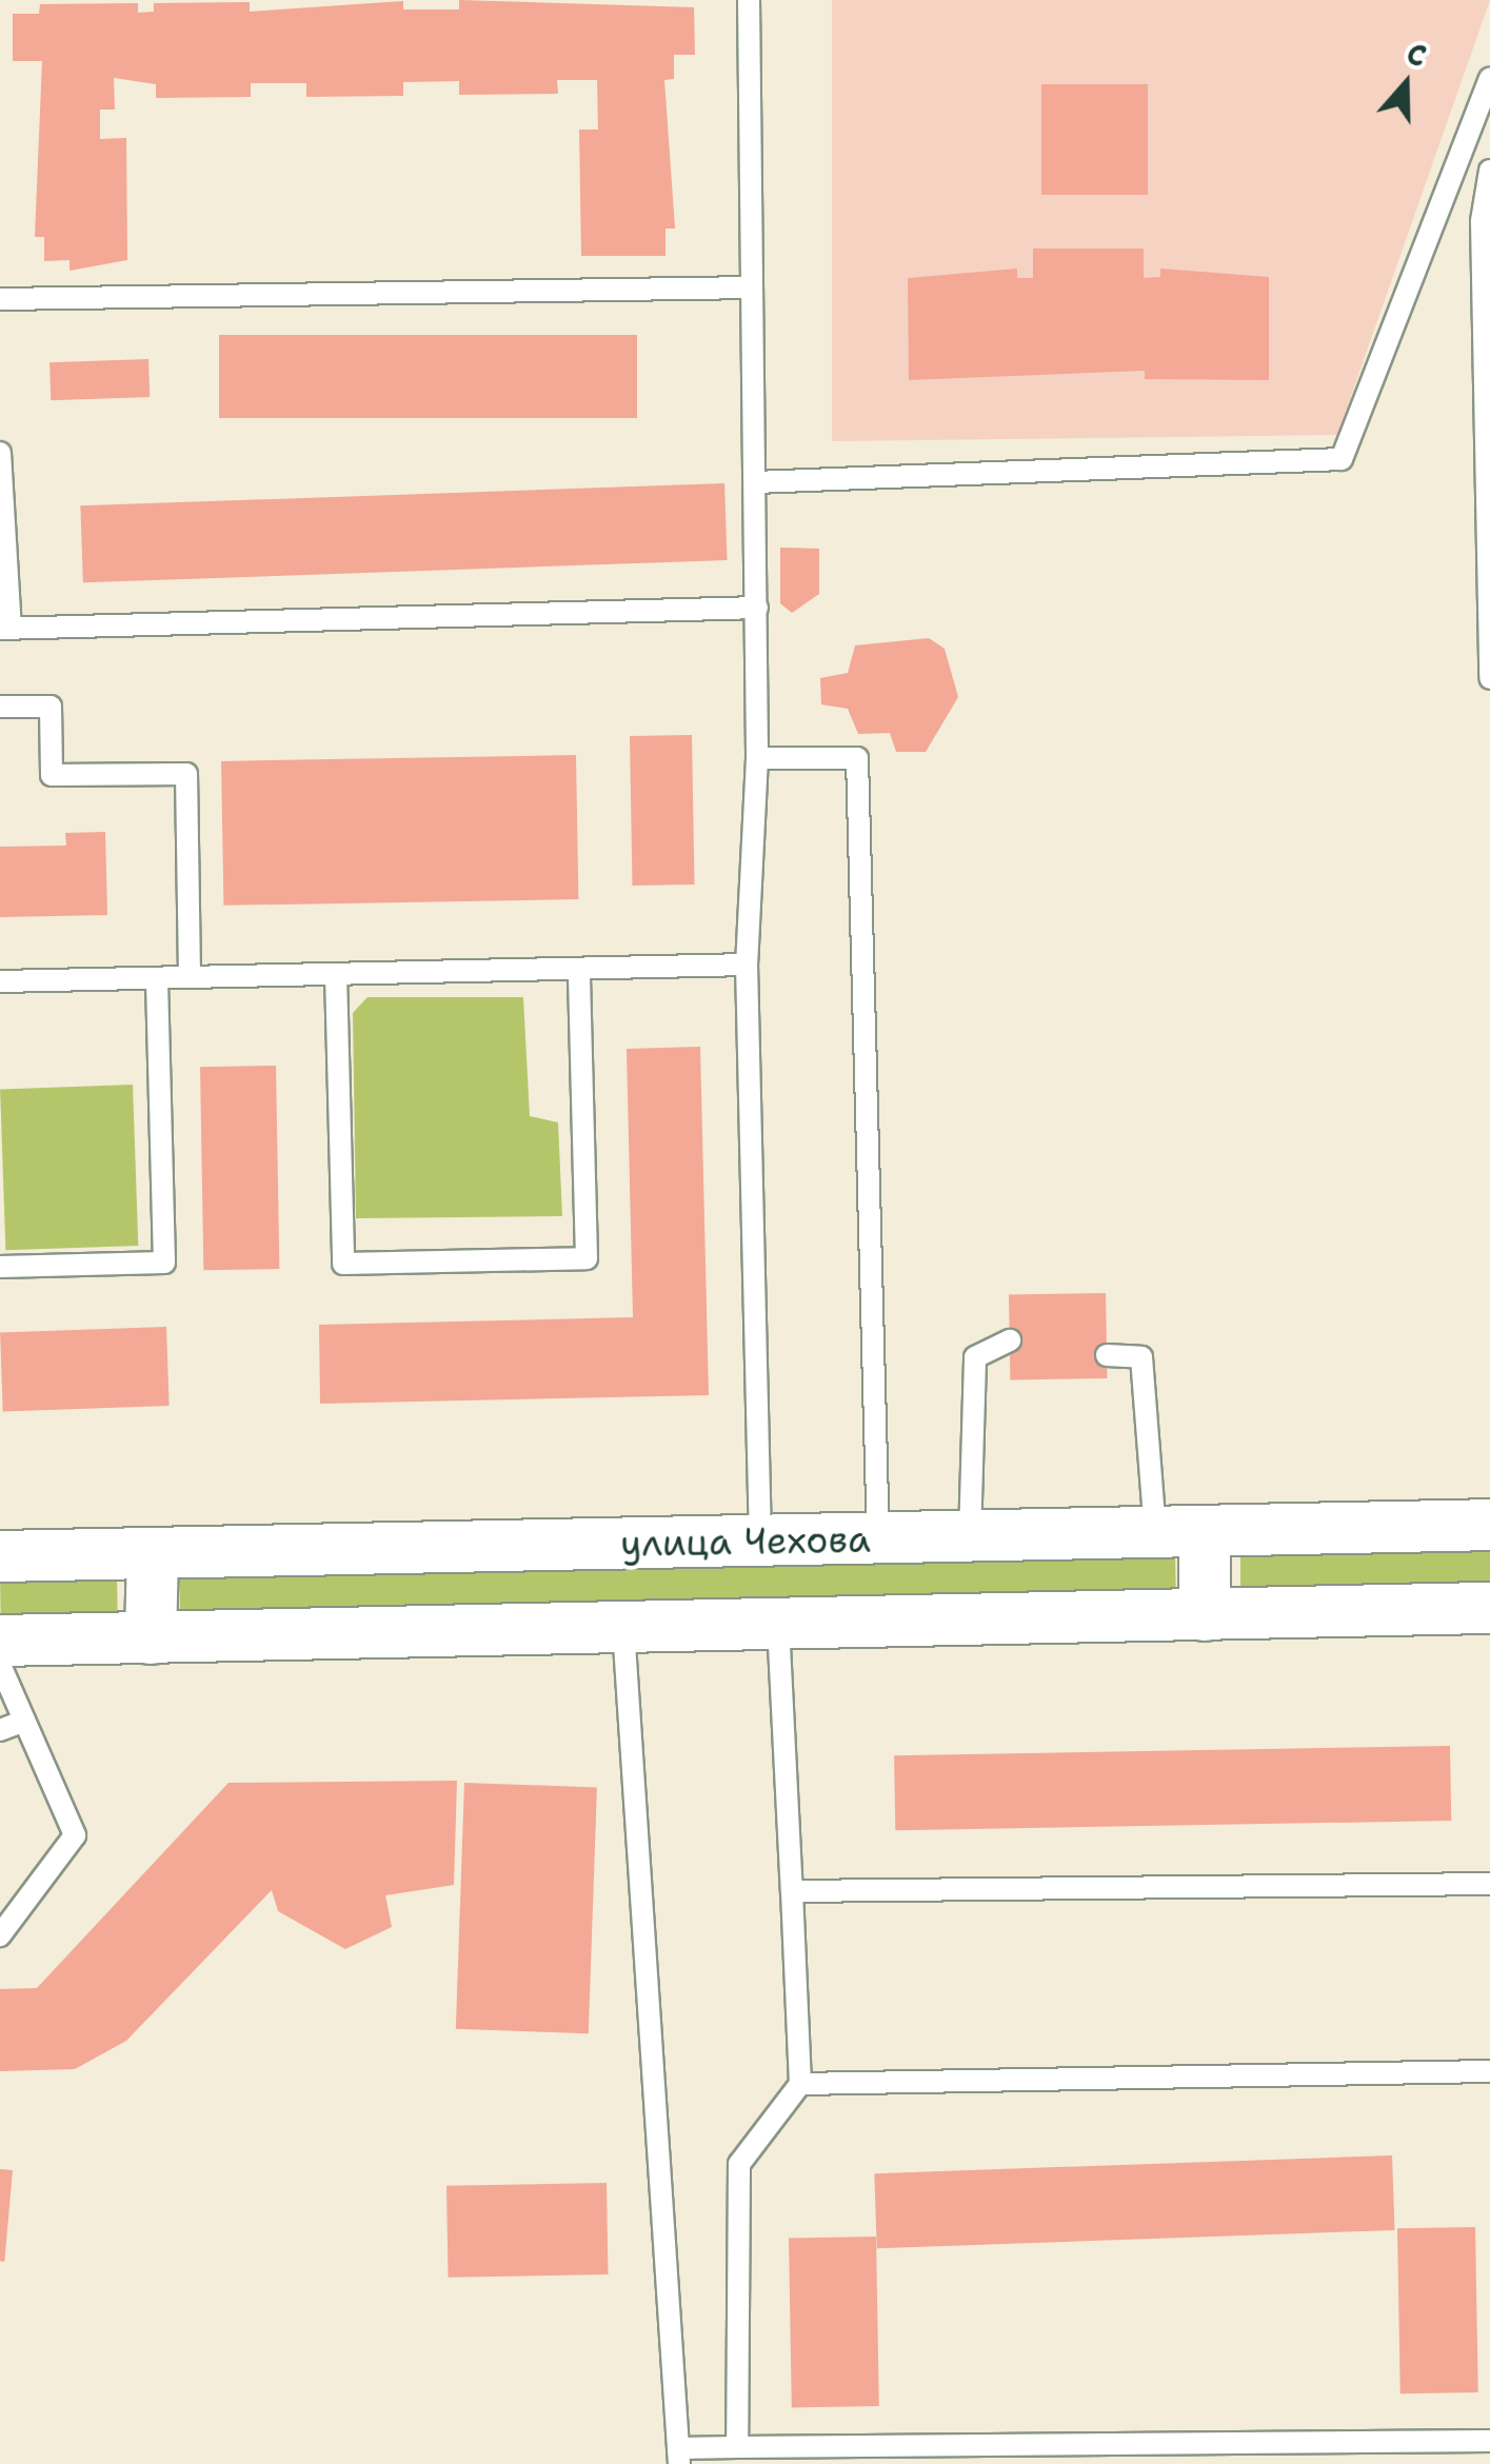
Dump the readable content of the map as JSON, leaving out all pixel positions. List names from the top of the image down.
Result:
{
  "streets": {
    "street": ["улица Чехова"]
  },
  "north": "top"
}
